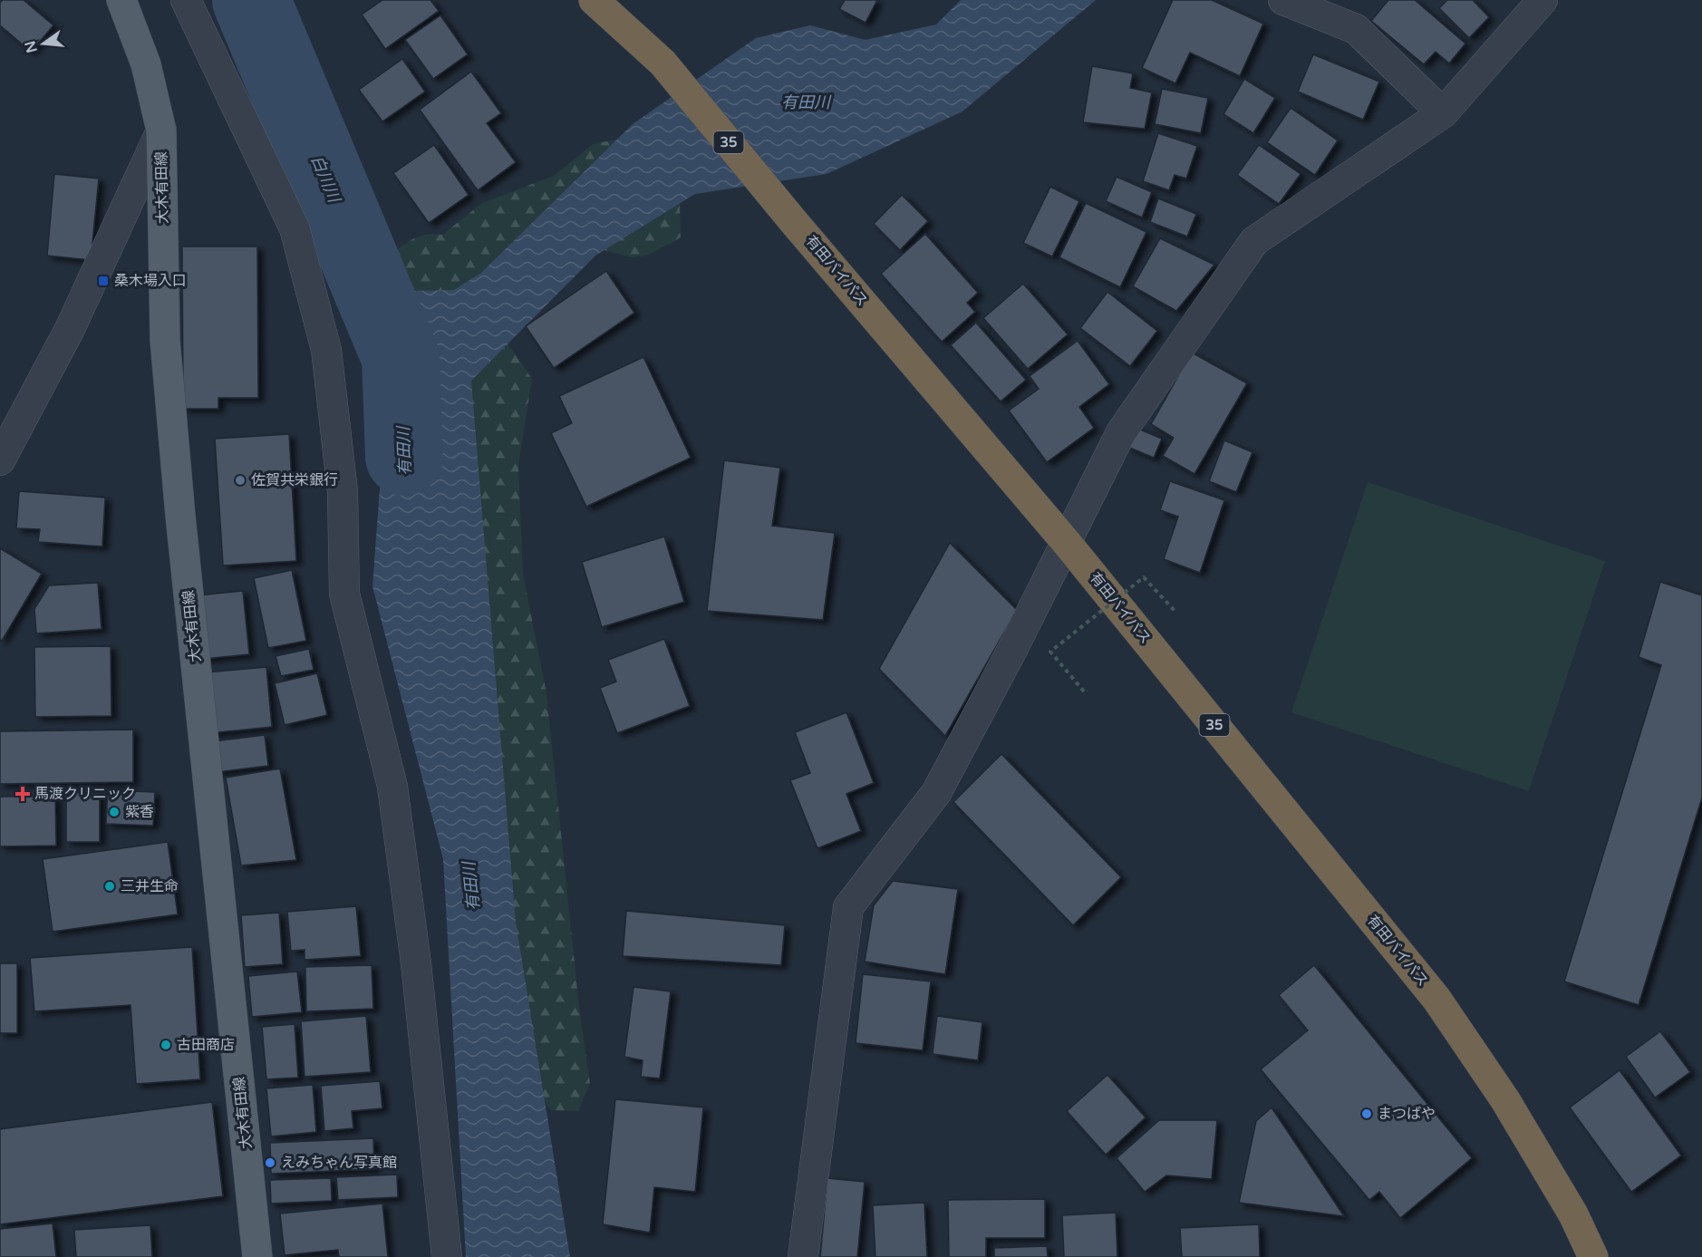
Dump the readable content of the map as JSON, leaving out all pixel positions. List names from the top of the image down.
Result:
{
  "streets": {
    "highway": ["35", "有田バイパス"],
    "main road": ["大木有田線"]
  },
  "water": ["有田川", "白川川"],
  "places": {
    "transit": ["桑木場入口"],
    "other": [
      "佐賀共栄銀行",
      "紫香",
      "三井生命",
      "古田商店",
      "まつばや",
      "えみちゃん写真館"
    ],
    "health": ["馬渡クリニック"]
  },
  "north": "left"
}
